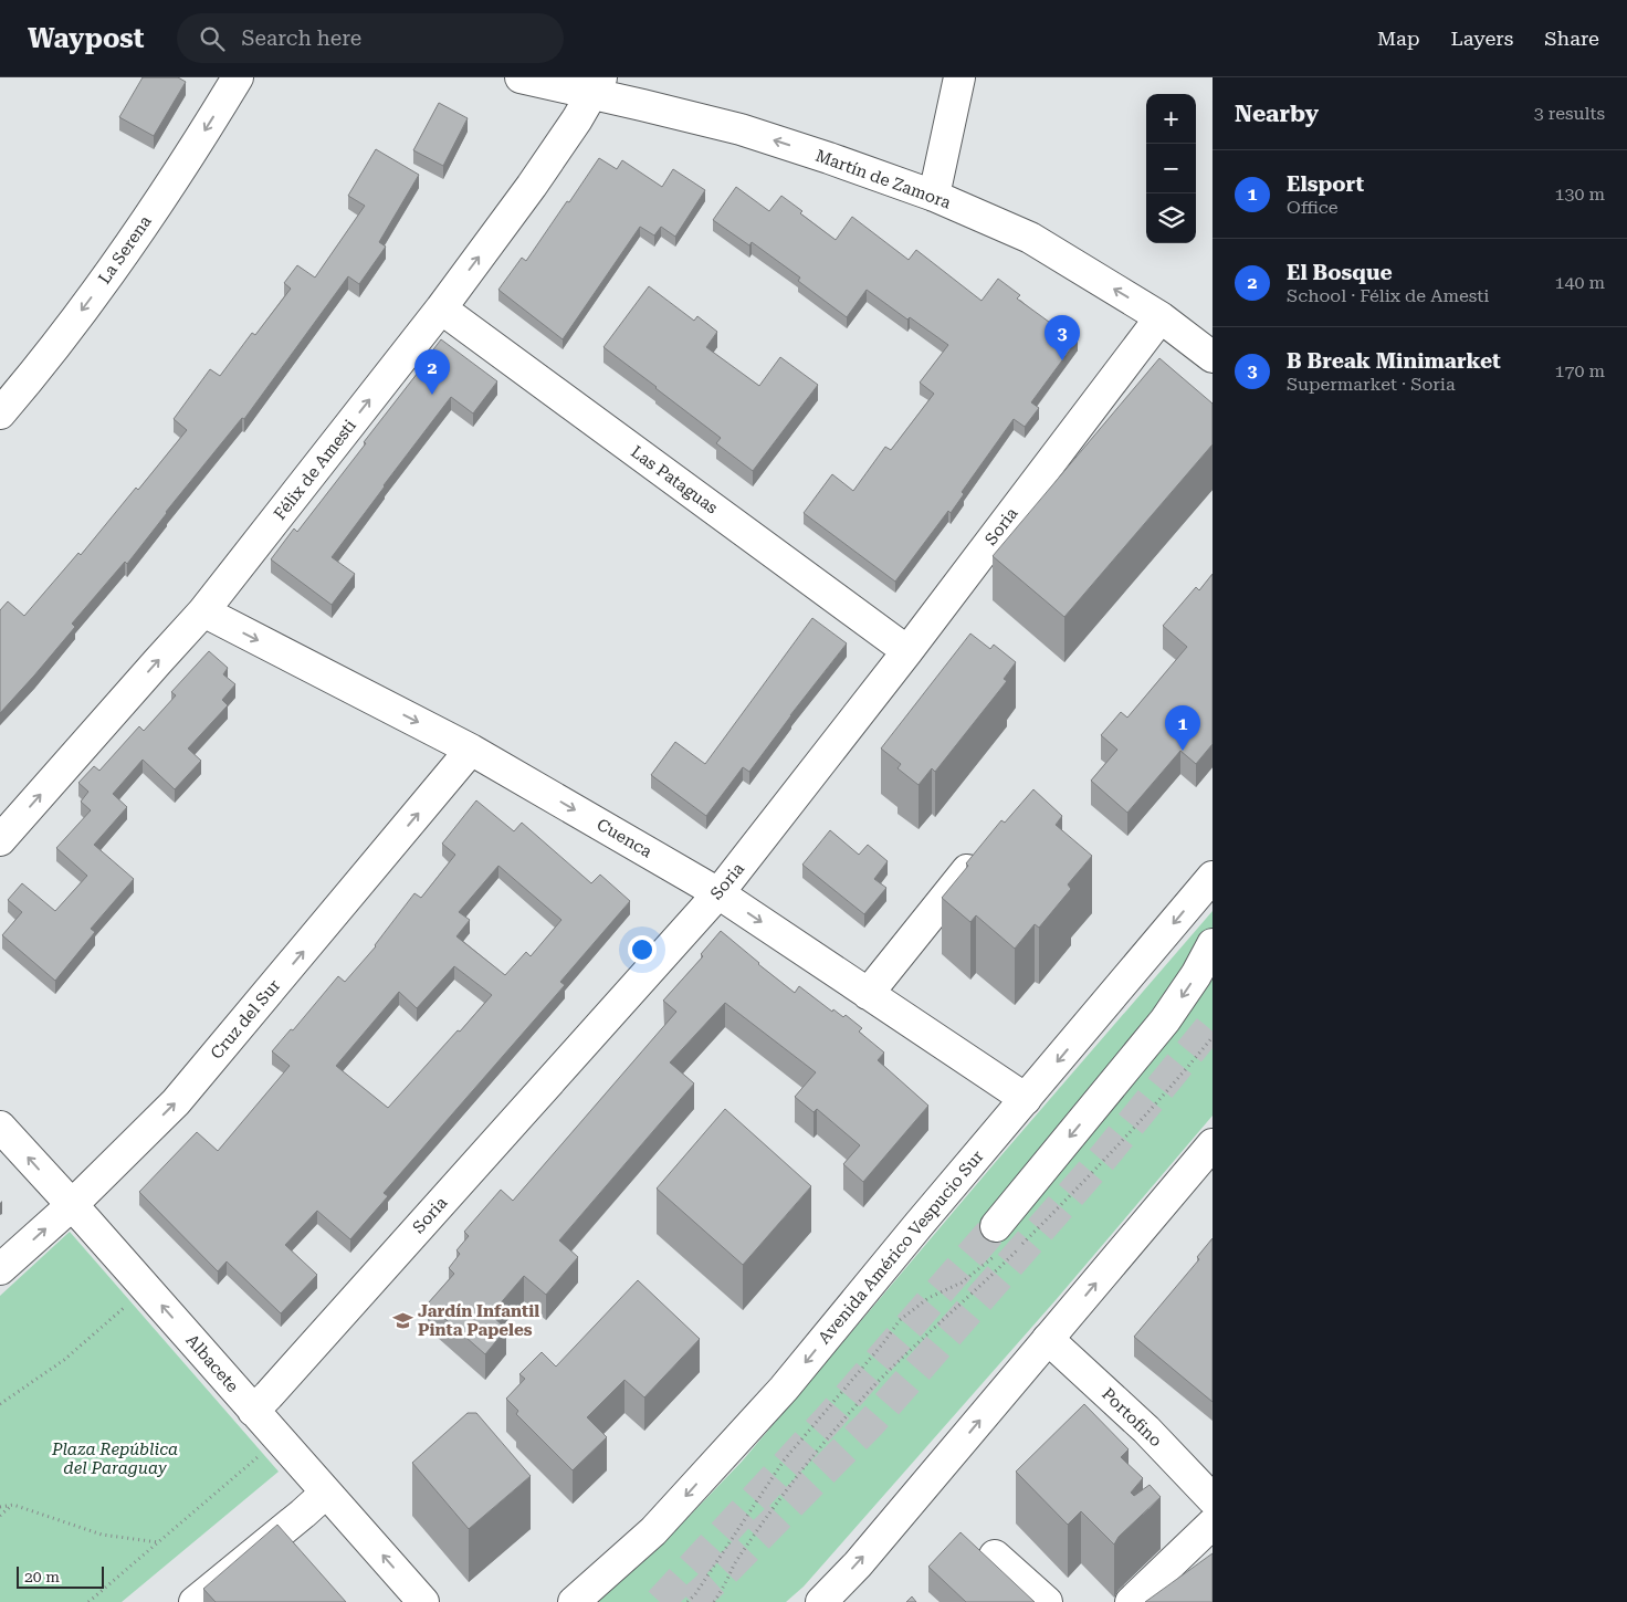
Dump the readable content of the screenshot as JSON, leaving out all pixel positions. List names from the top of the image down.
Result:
{
  "streets": {
    "main road": [
      "Martín de Zamora",
      "La Serena",
      "Félix de Amesti",
      "Las Pataguas",
      "Soria",
      "Cuenca",
      "Cruz del Sur",
      "Avenida Américo Vespucio Sur",
      "Albacete",
      "Portofino"
    ]
  },
  "crossings": [
    ["Martín de Zamora", "Félix de Amesti"],
    ["Martín de Zamora", "Soria"],
    ["Félix de Amesti", "Las Pataguas"],
    ["Félix de Amesti", "Cuenca"],
    ["Las Pataguas", "Soria"],
    ["Soria", "Cuenca"],
    ["Soria", "Albacete"],
    ["Cuenca", "Cruz del Sur"],
    ["Cuenca", "Avenida Américo Vespucio Sur"],
    ["Cruz del Sur", "Albacete"]
  ],
  "one_way": [
    "Martín de Zamora",
    "La Serena",
    "Félix de Amesti",
    "Cuenca",
    "Cruz del Sur",
    "Albacete"
  ],
  "parks": ["Plaza República del Paraguay"],
  "places": {
    "school or university": ["Jardín Infantil Pinta Papeles"]
  },
  "scale_bar": "20 m",
  "page": {
    "header": "Waypost",
    "search": "Search here",
    "nav": ["Map", "Layers", "Share"],
    "heading": ["Nearby", "3 results"],
    "map_buttons": ["+", "−"],
    "list": [
      {
        "mark": "1",
        "name": "Elsport",
        "note": "Office",
        "value": "130 m"
      },
      {
        "mark": "2",
        "name": "El Bosque",
        "note": "School · Félix de Amesti",
        "value": "140 m"
      },
      {
        "mark": "3",
        "name": "B Break Minimarket",
        "note": "Supermarket · Soria",
        "value": "170 m"
      }
    ],
    "pins": ["3", "2", "1"],
    "scale": "20 m"
  }
}
